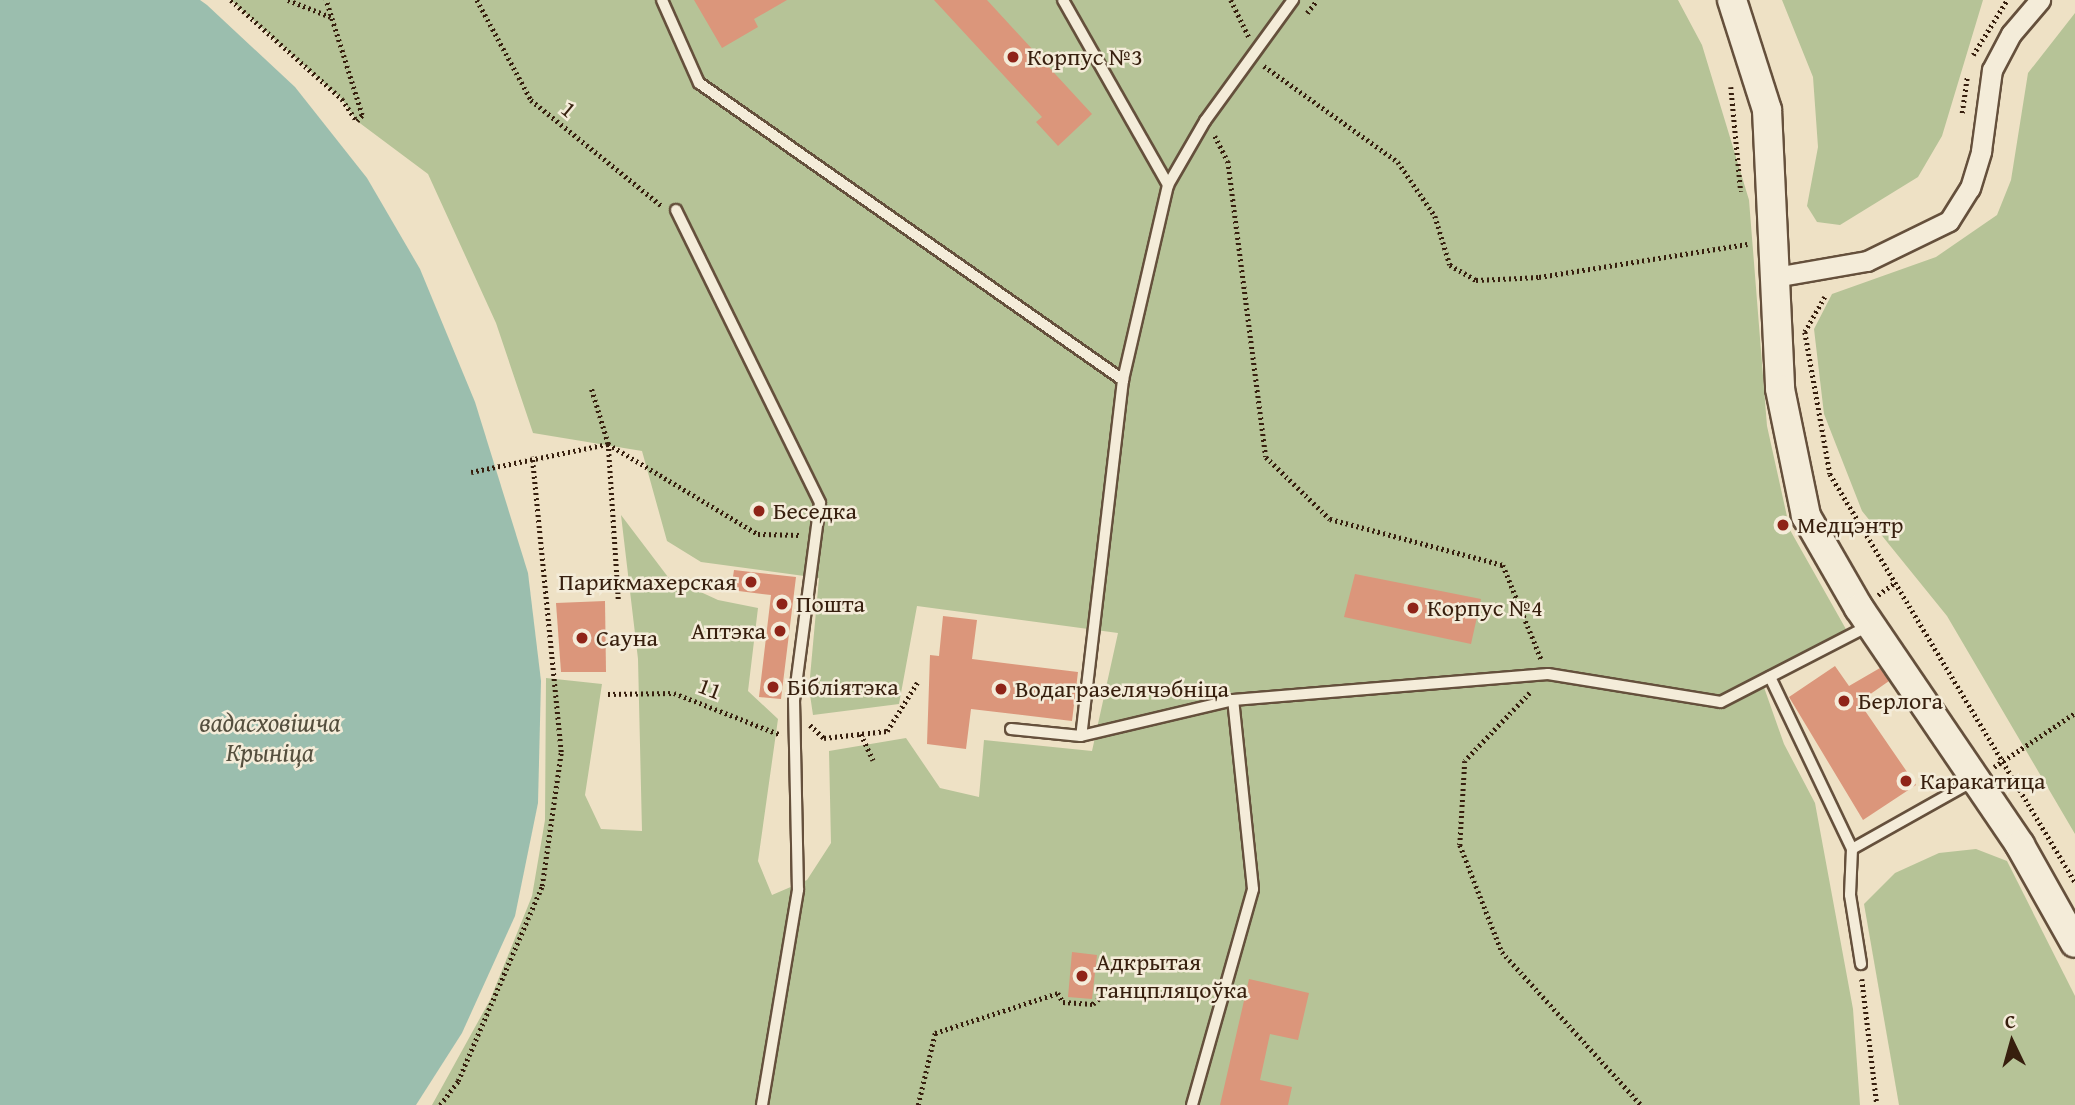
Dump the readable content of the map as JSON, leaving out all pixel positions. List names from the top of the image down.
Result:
{
  "streets": {
    "path": ["1", "11"]
  },
  "water": ["вадасховішча Крыніца"],
  "places": [
    "Корпус №3",
    "Беседка",
    "Медцэнтр",
    "Парикмахерская",
    "Пошта",
    "Корпус №4",
    "Аптэка",
    "Сауна",
    "Бібліятэка",
    "Водагразелячэбніца",
    "Берлога",
    "Каракатица",
    "Адкрытая танцпляцоўка"
  ],
  "north": "top"
}
